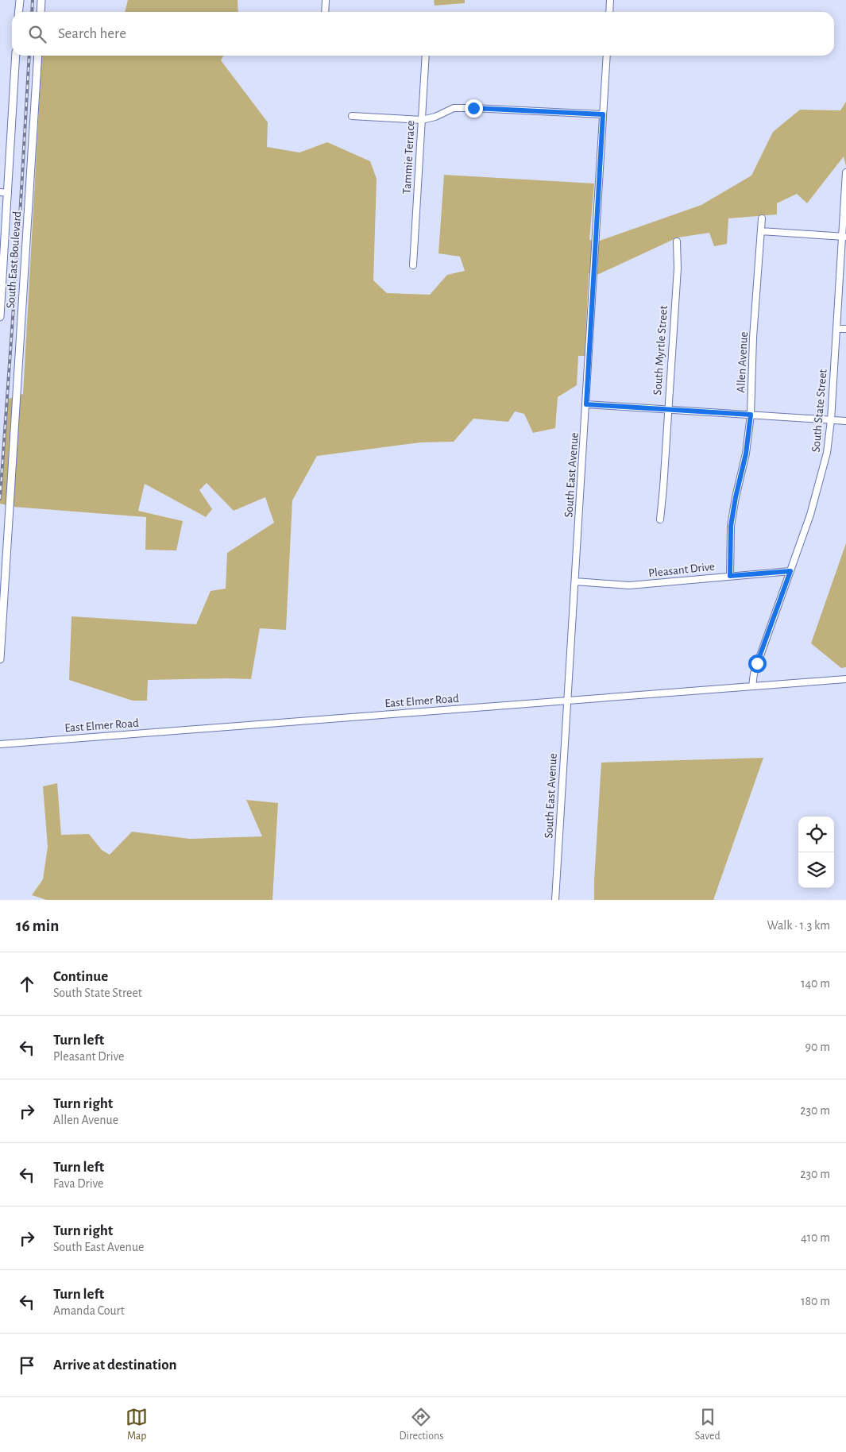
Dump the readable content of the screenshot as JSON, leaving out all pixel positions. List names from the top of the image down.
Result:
{
  "streets": {
    "main road": ["South East Boulevard"],
    "street": [
      "Tammie Terrace",
      "South Myrtle Street",
      "Allen Avenue",
      "South State Street",
      "South East Avenue",
      "Pleasant Drive",
      "East Elmer Road"
    ]
  },
  "crossings": [
    ["Allen Avenue", "Pleasant Drive"],
    ["South State Street", "Pleasant Drive"],
    ["South State Street", "East Elmer Road"],
    ["South East Avenue", "Pleasant Drive"],
    ["South East Avenue", "East Elmer Road"]
  ],
  "page": {
    "search": "Search here",
    "heading": ["16 min", "Walk · 1.3 km"],
    "list": [
      ["Continue", "South State Street", "140 m"],
      ["Turn left", "Pleasant Drive", "90 m"],
      ["Turn right", "Allen Avenue", "230 m"],
      ["Turn left", "Fava Drive", "230 m"],
      ["Turn right", "South East Avenue", "410 m"],
      ["Turn left", "Amanda Court", "180 m"],
      "Arrive at destination"
    ],
    "nav": ["Map", "Directions", "Saved"]
  }
}
